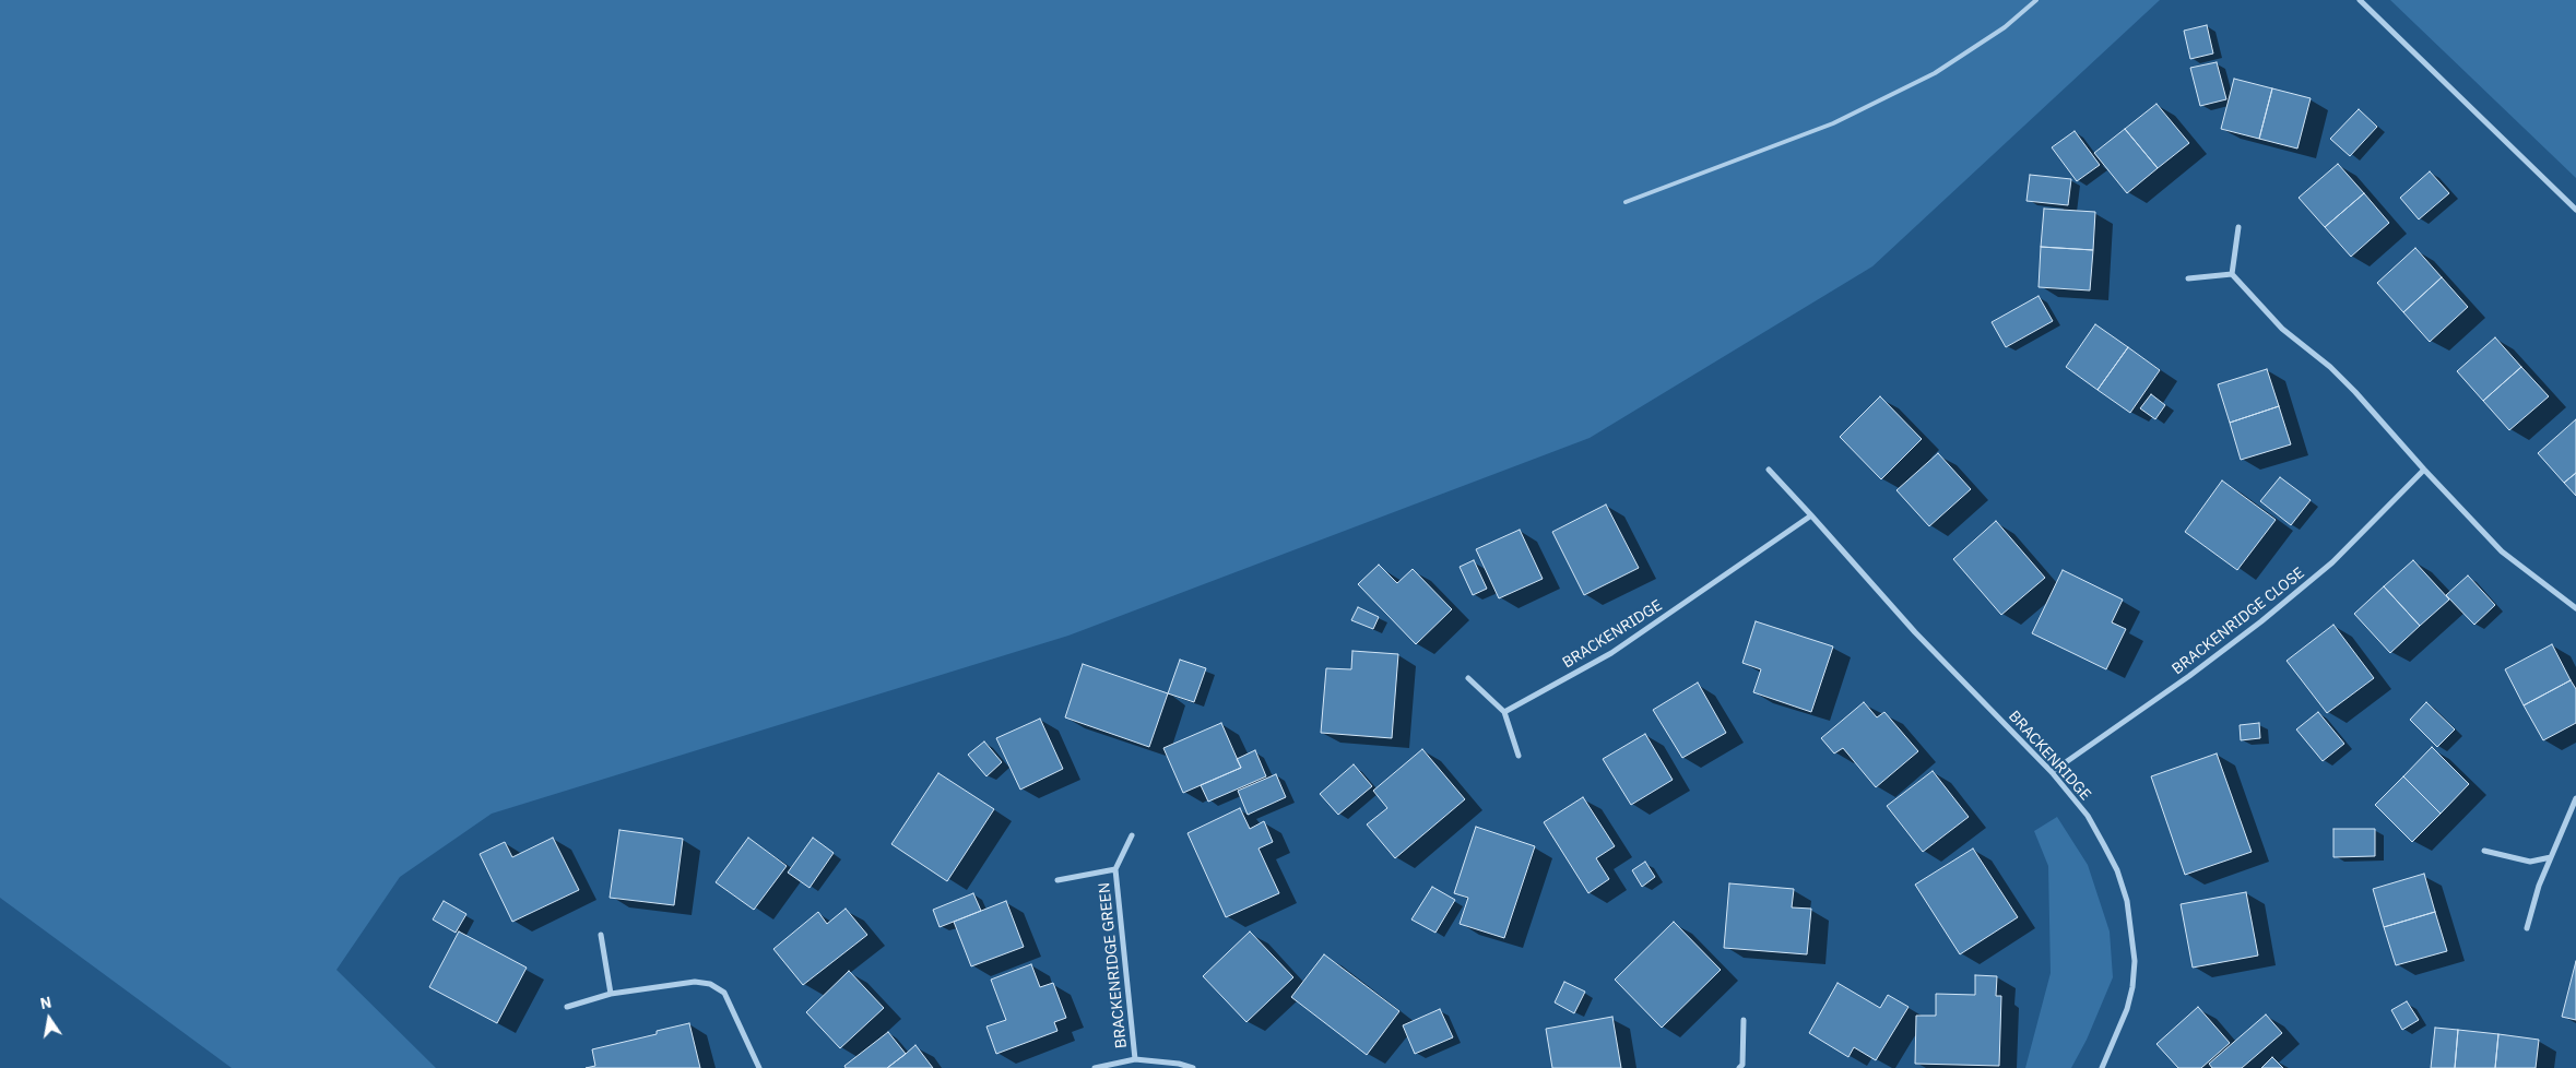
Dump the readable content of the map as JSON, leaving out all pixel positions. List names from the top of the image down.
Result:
{
  "streets": {
    "street": ["BRACKENRIDGE CLOSE", "BRACKENRIDGE", "BRACKENRIDGE GREEN"]
  },
  "crossings": [
    ["BRACKENRIDGE CLOSE", "BRACKENRIDGE"]
  ],
  "north": "top"
}
